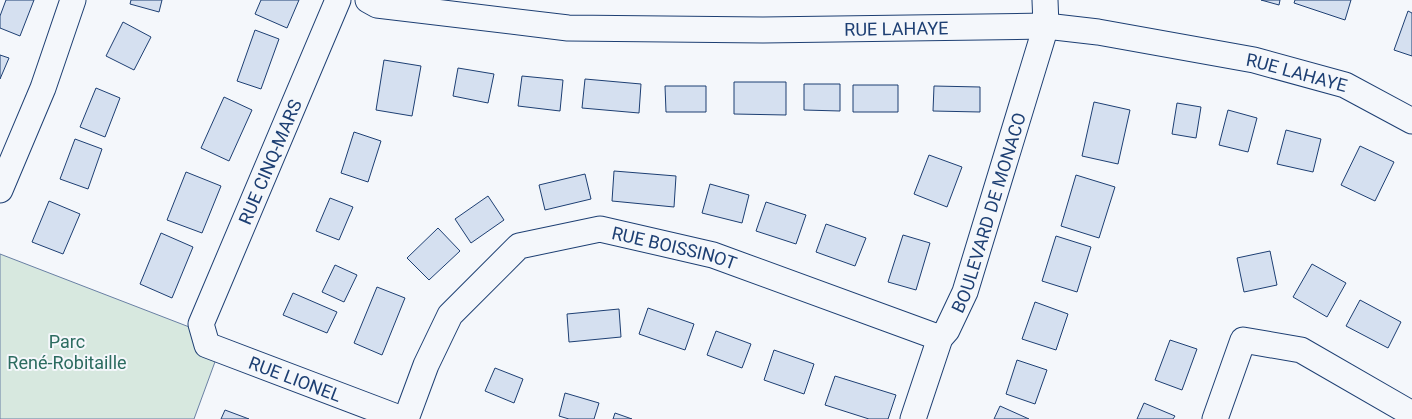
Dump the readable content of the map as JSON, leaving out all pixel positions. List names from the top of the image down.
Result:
{
  "streets": {
    "street": [
      "RUE LAHAYE",
      "RUE CINQ-MARS",
      "BOULEVARD DE MONACO",
      "RUE BOISSINOT",
      "RUE LIONEL"
    ]
  },
  "crossings": [
    ["RUE LAHAYE", "BOULEVARD DE MONACO"],
    ["RUE CINQ-MARS", "RUE LIONEL"],
    ["BOULEVARD DE MONACO", "RUE BOISSINOT"]
  ],
  "parks": ["Parc René-Robitaille"]
}
